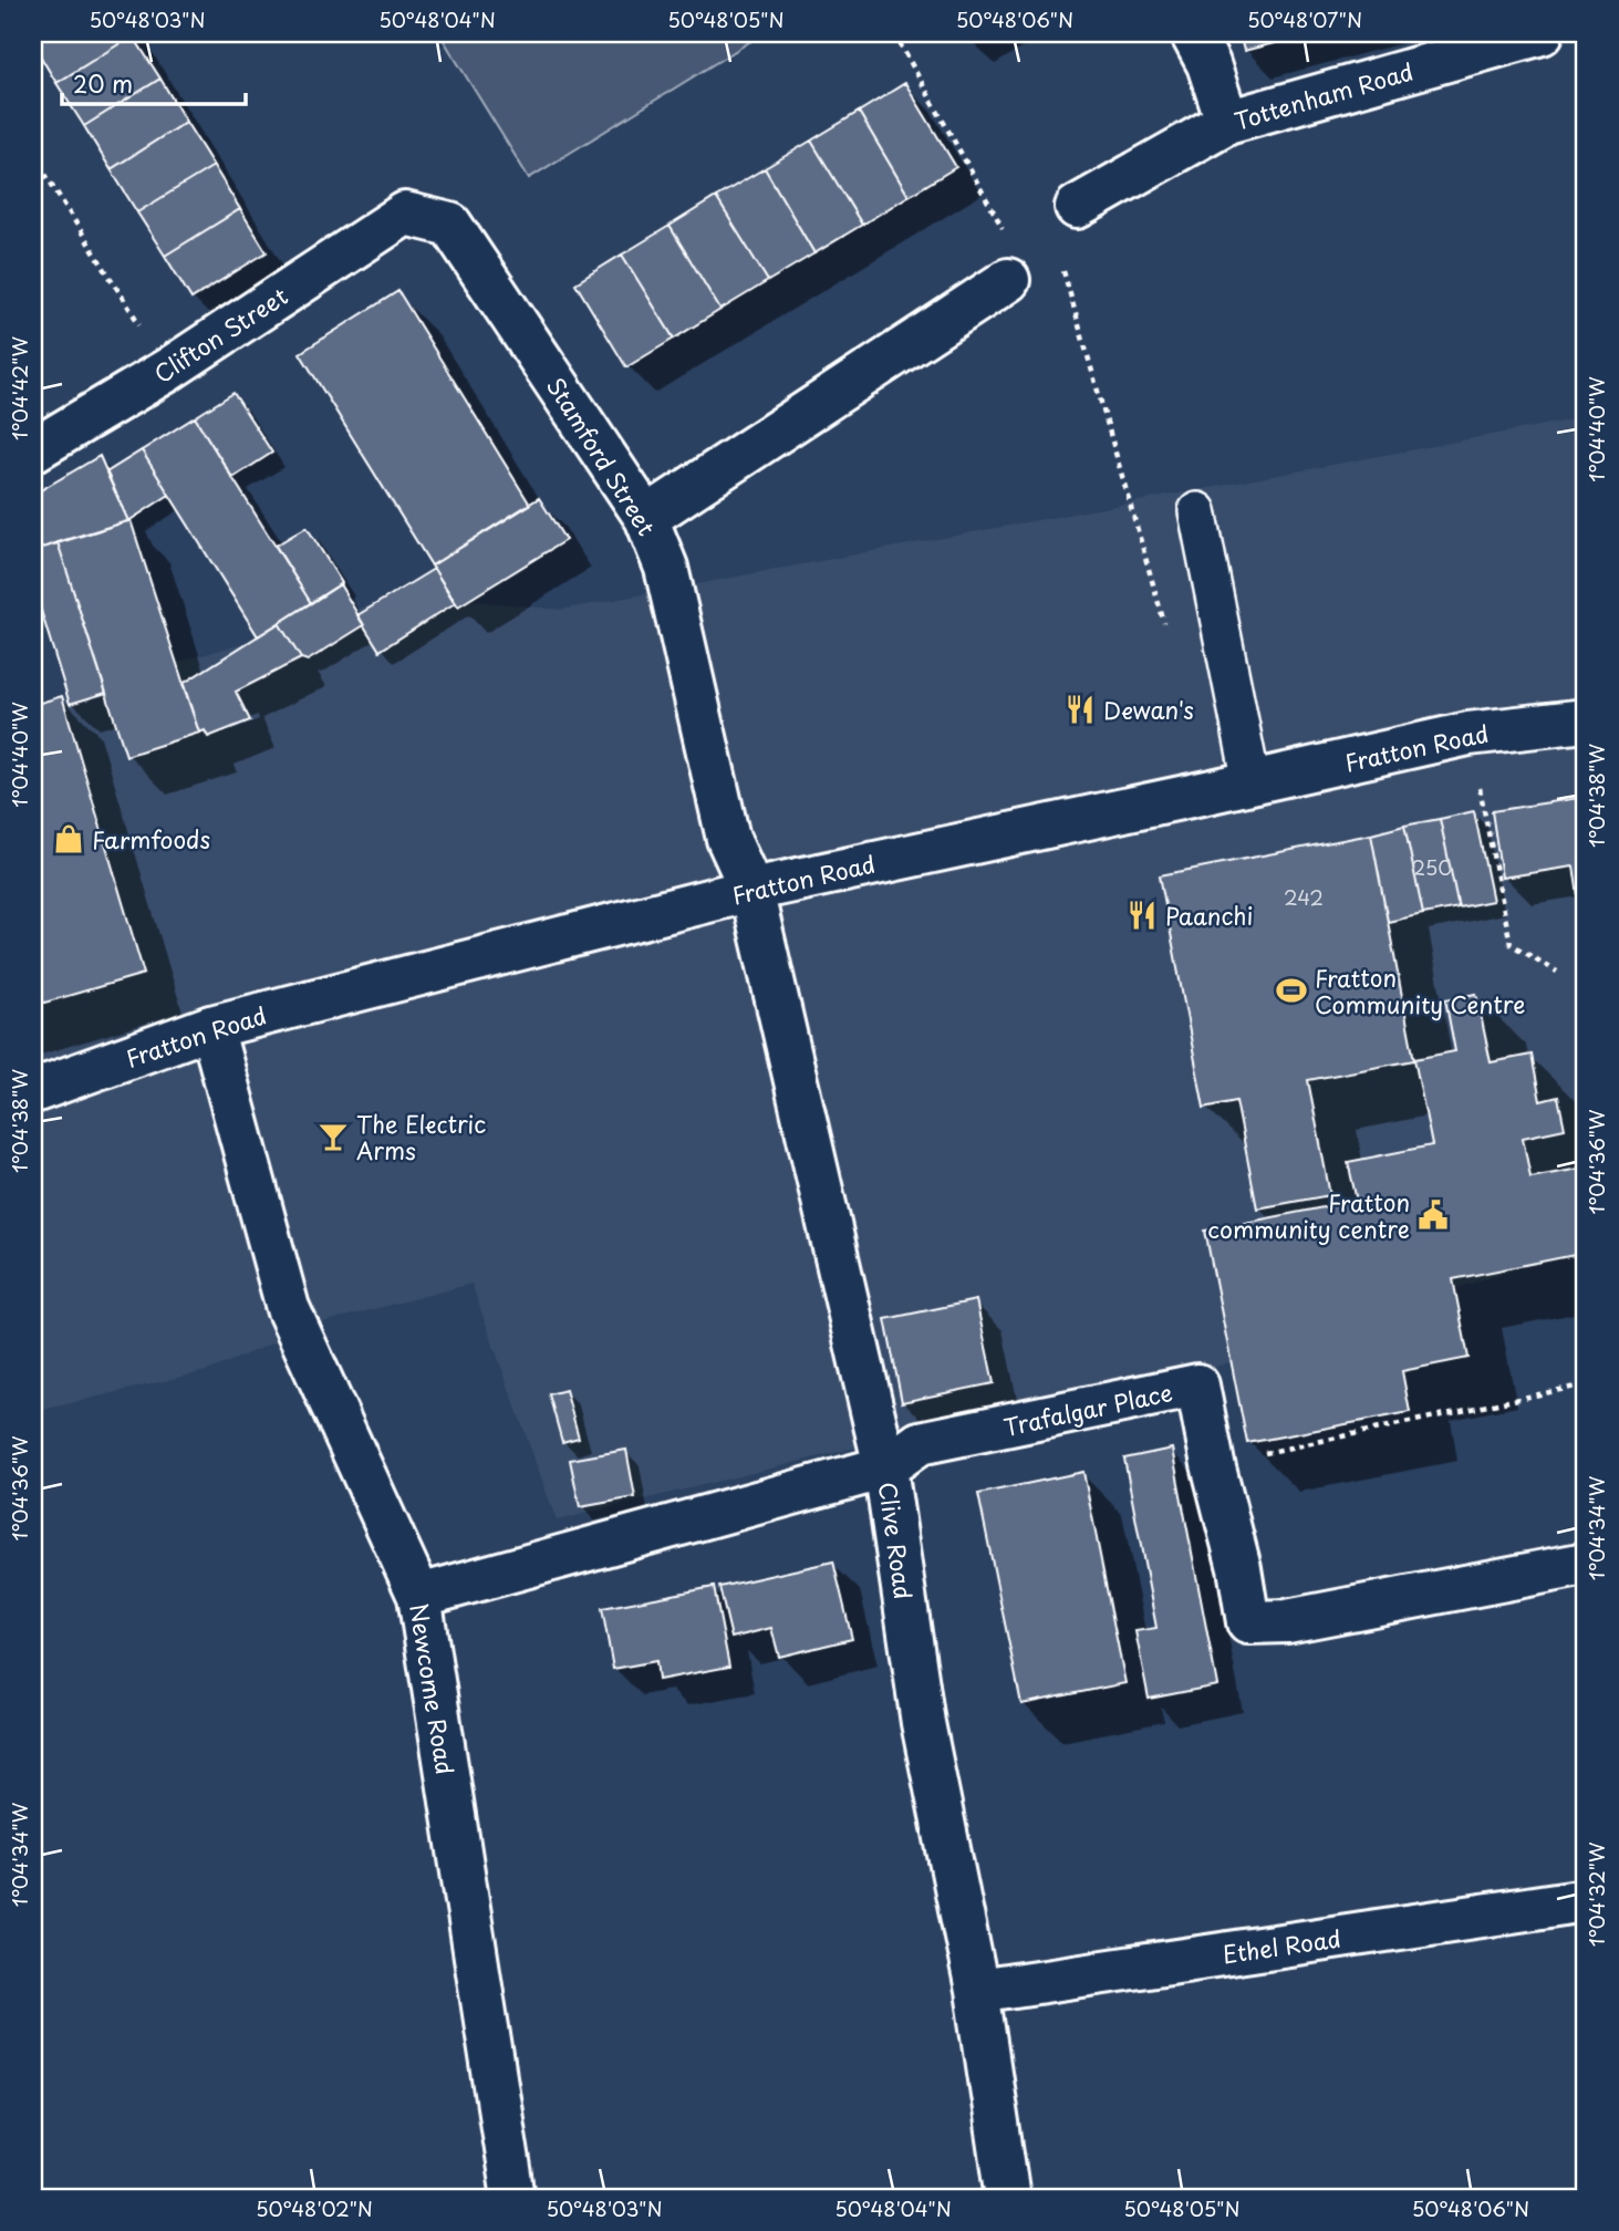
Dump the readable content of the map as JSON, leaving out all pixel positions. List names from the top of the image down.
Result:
{
  "streets": {
    "street": [
      "Tottenham Road",
      "Clifton Street",
      "Stamford Street",
      "Fratton Road",
      "Trafalgar Place",
      "Clive Road",
      "Newcome Road",
      "Ethel Road"
    ]
  },
  "crossings": [
    ["Clifton Street", "Stamford Street"],
    ["Stamford Street", "Fratton Road"],
    ["Stamford Street", "Clive Road"],
    ["Fratton Road", "Clive Road"],
    ["Fratton Road", "Newcome Road"],
    ["Trafalgar Place", "Clive Road"],
    ["Trafalgar Place", "Newcome Road"],
    ["Clive Road", "Ethel Road"]
  ],
  "places": {
    "restaurant": ["Dewan's", "Paanchi"],
    "shop": ["Farmfoods"],
    "sports": ["Fratton Community Centre"],
    "bar": ["The Electric Arms"],
    "public building": ["Fratton community centre"]
  },
  "house_numbers": ["250", "242"],
  "scale_bar": "20 m",
  "coordinates": [
    "50°48'03\"N",
    "50°48'04\"N",
    "50°48'05\"N",
    "50°48'06\"N",
    "50°48'07\"N",
    "1°04'42\"W",
    "1°04'40\"W",
    "1°04'38\"W",
    "1°04'36\"W",
    "1°04'34\"W",
    "1°04'32\"W",
    "50°48'02\"N"
  ]
}
